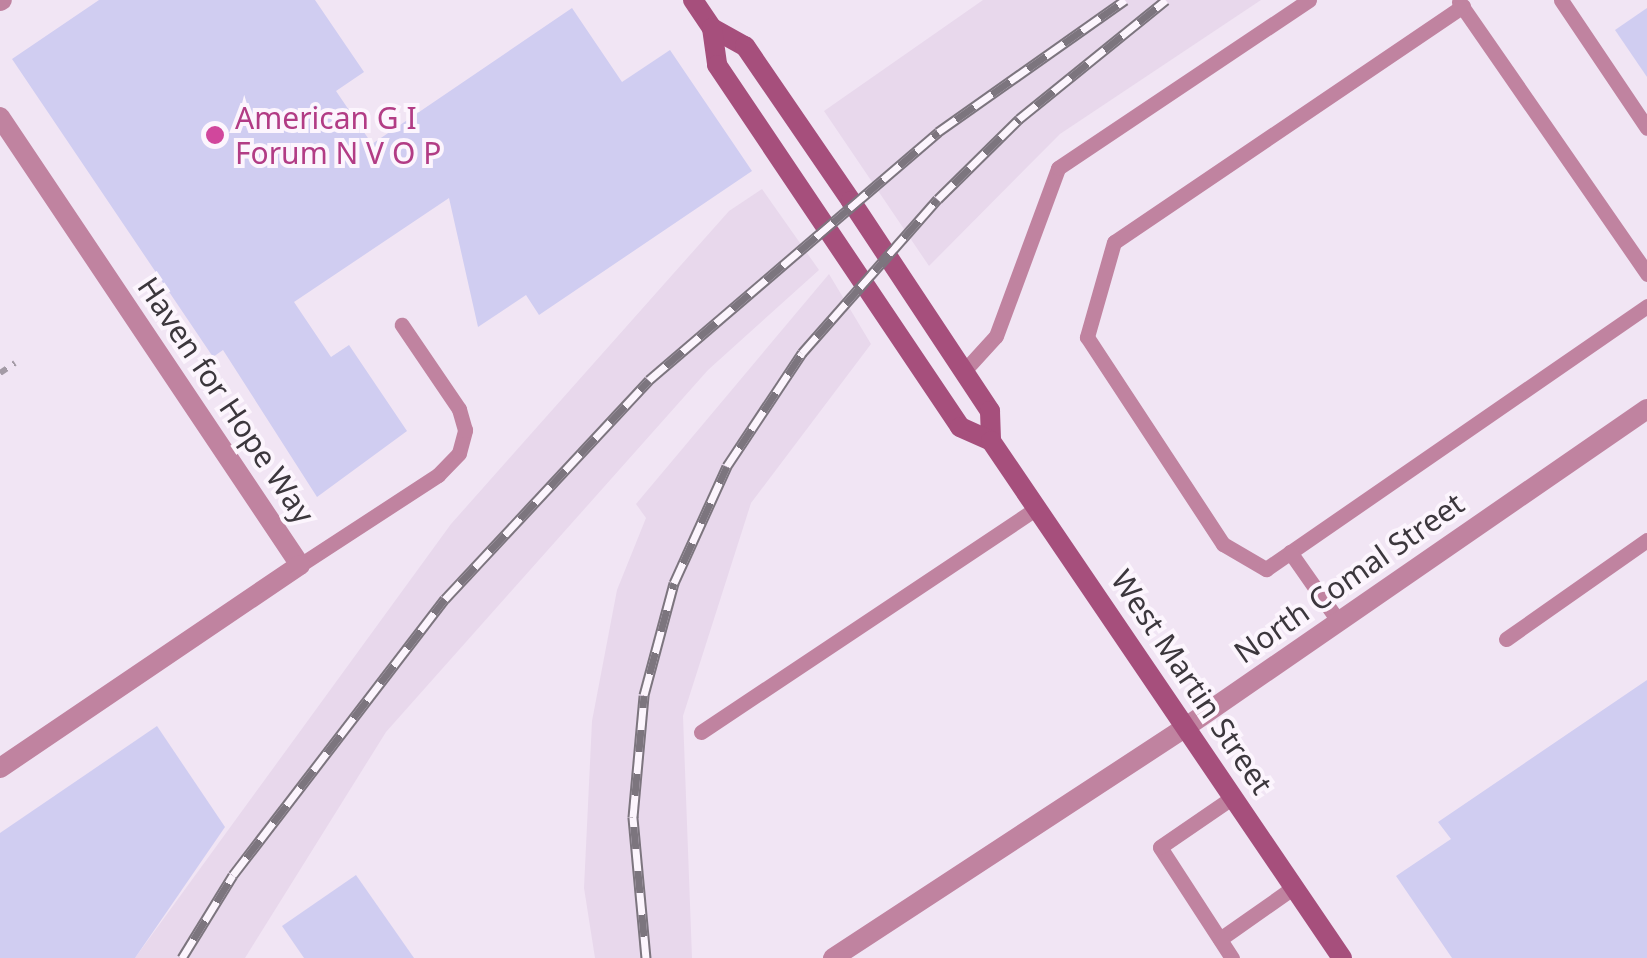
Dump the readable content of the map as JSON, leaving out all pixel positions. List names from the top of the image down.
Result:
{
  "streets": {
    "main road": ["West Martin Street"],
    "street": ["Haven for Hope Way", "North Comal Street"]
  },
  "crossings": [
    ["North Comal Street", "West Martin Street"]
  ],
  "places": ["American G I Forum N V O P"]
}
